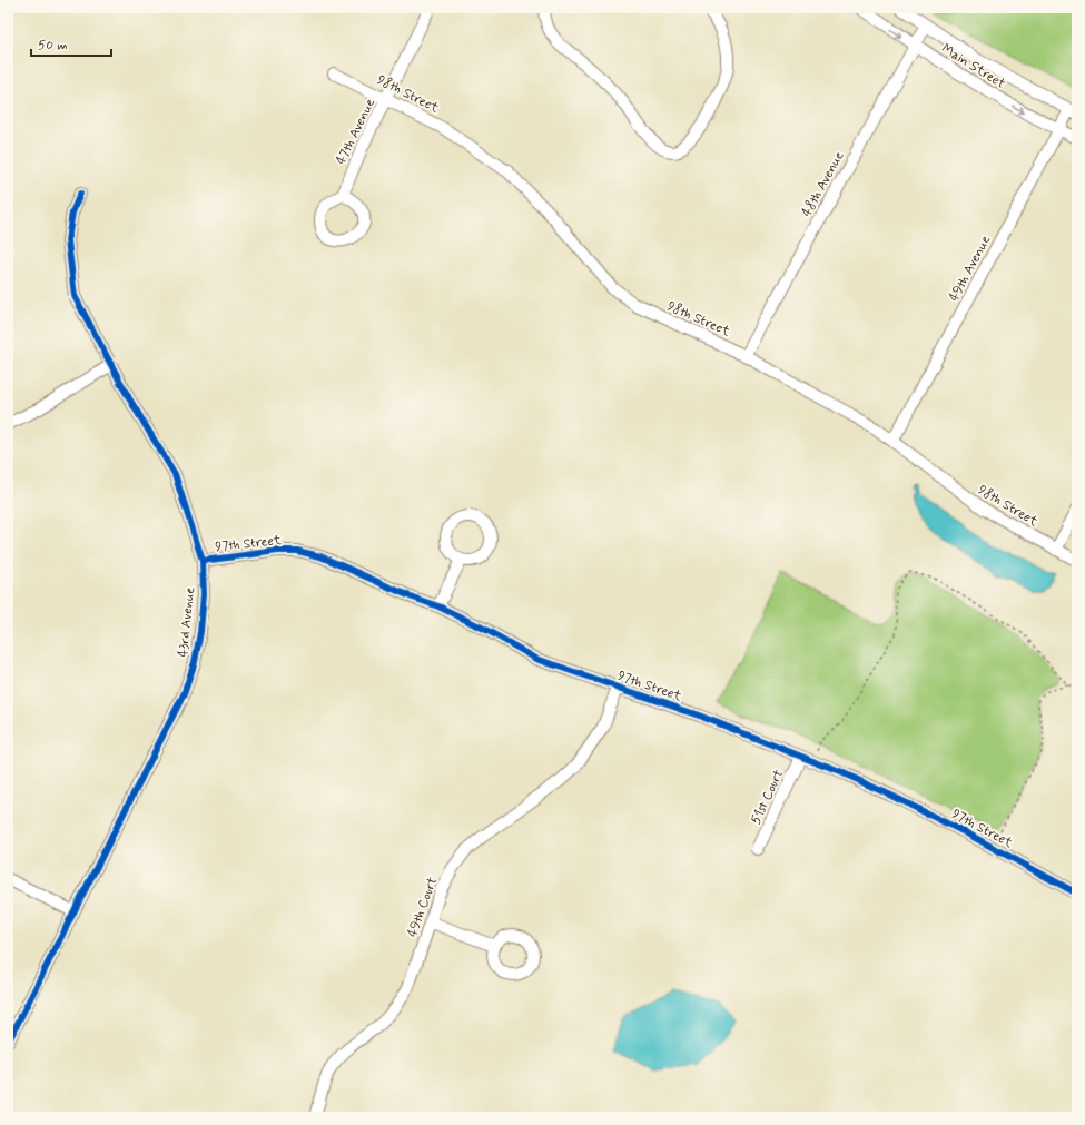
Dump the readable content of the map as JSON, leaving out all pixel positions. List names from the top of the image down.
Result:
{
  "streets": {
    "street": [
      "Main Street",
      "98th Street",
      "47th Avenue",
      "48th Avenue",
      "49th Avenue",
      "97th Street",
      "43rd Avenue",
      "51st Court",
      "49th Court"
    ]
  },
  "crossings": [
    ["Main Street", "48th Avenue"],
    ["Main Street", "49th Avenue"],
    ["98th Street", "47th Avenue"],
    ["98th Street", "48th Avenue"],
    ["98th Street", "49th Avenue"],
    ["97th Street", "43rd Avenue"],
    ["97th Street", "51st Court"],
    ["97th Street", "49th Court"]
  ],
  "scale_bar": "50 m"
}
